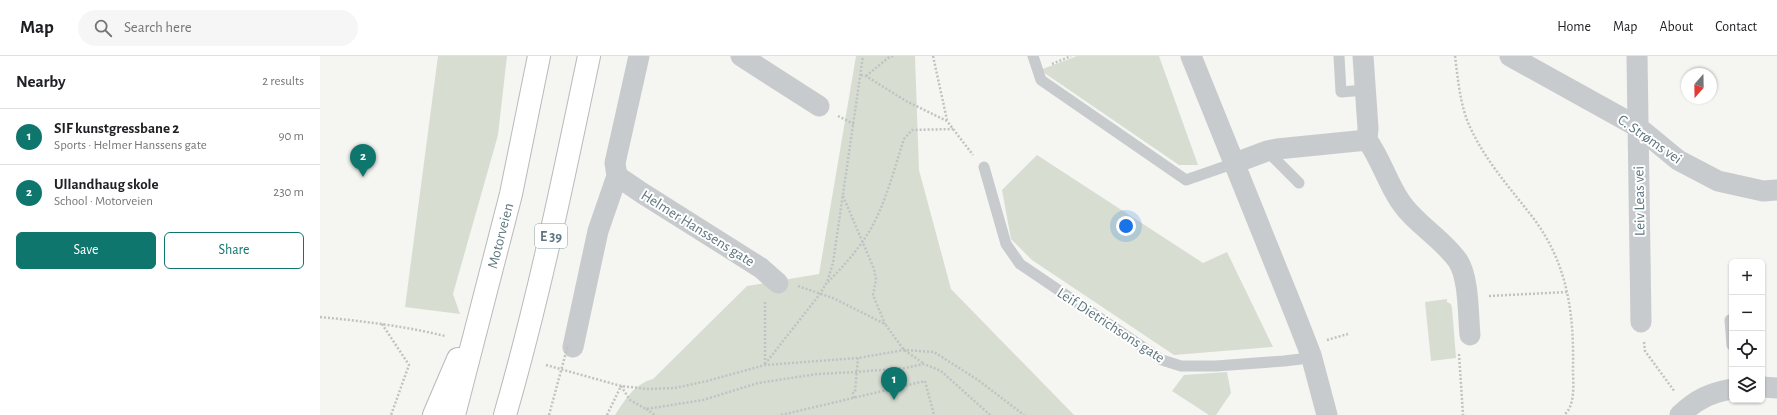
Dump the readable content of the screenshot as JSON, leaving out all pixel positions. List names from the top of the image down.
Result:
{
  "streets": {
    "highway": ["E 39", "Motorveien"],
    "street": ["C. Strøms vei", "Leiv Leas vei", "Helmer Hanssens gate"],
    "lane": ["Leif Dietrichsons gate"]
  },
  "crossings": [
    ["C. Strøms vei", "Leiv Leas vei"]
  ],
  "north": "bottom",
  "page": {
    "header": "Map",
    "search": "Search here",
    "nav": [
      "Home",
      "Map",
      "About",
      "Contact"
    ],
    "heading": ["Nearby", "2 results"],
    "list": [
      {
        "mark": "1",
        "name": "SIF kunstgressbane 2",
        "note": "Sports · Helmer Hanssens gate",
        "value": "90 m"
      },
      {
        "mark": "2",
        "name": "Ullandhaug skole",
        "note": "School · Motorveien",
        "value": "230 m"
      }
    ],
    "pins": ["2", "1"],
    "buttons": ["Save", "Share"],
    "map_buttons": ["+", "−"]
  }
}
